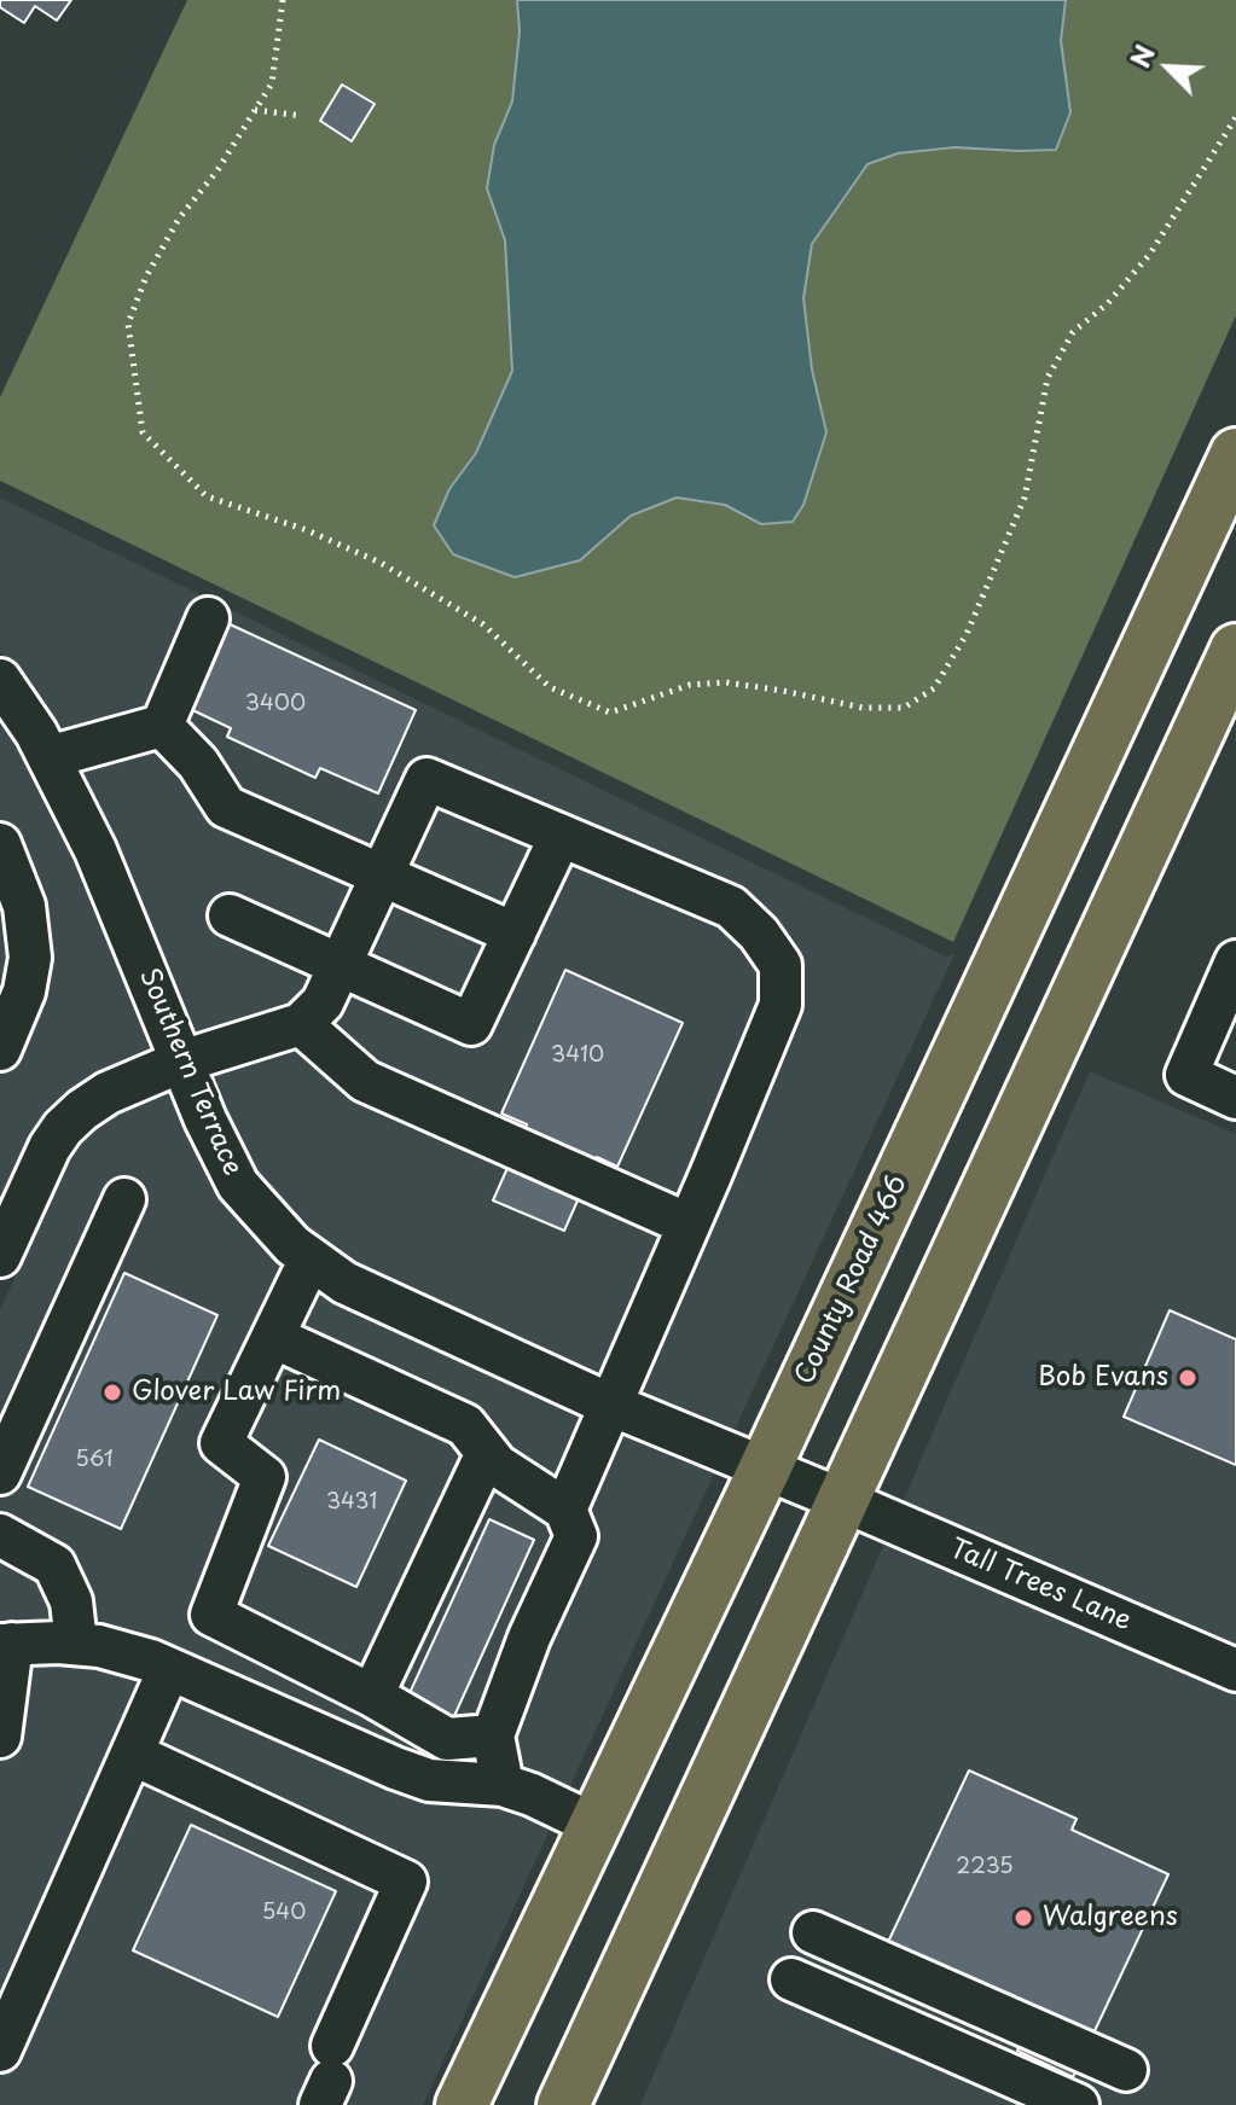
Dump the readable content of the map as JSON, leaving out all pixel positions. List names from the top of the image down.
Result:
{
  "streets": {
    "main road": ["County Road 466"],
    "street": ["Southern Terrace", "Tall Trees Lane"]
  },
  "crossings": [
    ["Southern Terrace", "County Road 466"],
    ["Southern Terrace", "Tall Trees Lane"],
    ["County Road 466", "Tall Trees Lane"]
  ],
  "places": ["Bob Evans", "Glover Law Firm", "Walgreens"],
  "house_numbers": [
    "3400",
    "3410",
    "561",
    "3431",
    "2235",
    "540"
  ],
  "north": "top left"
}
